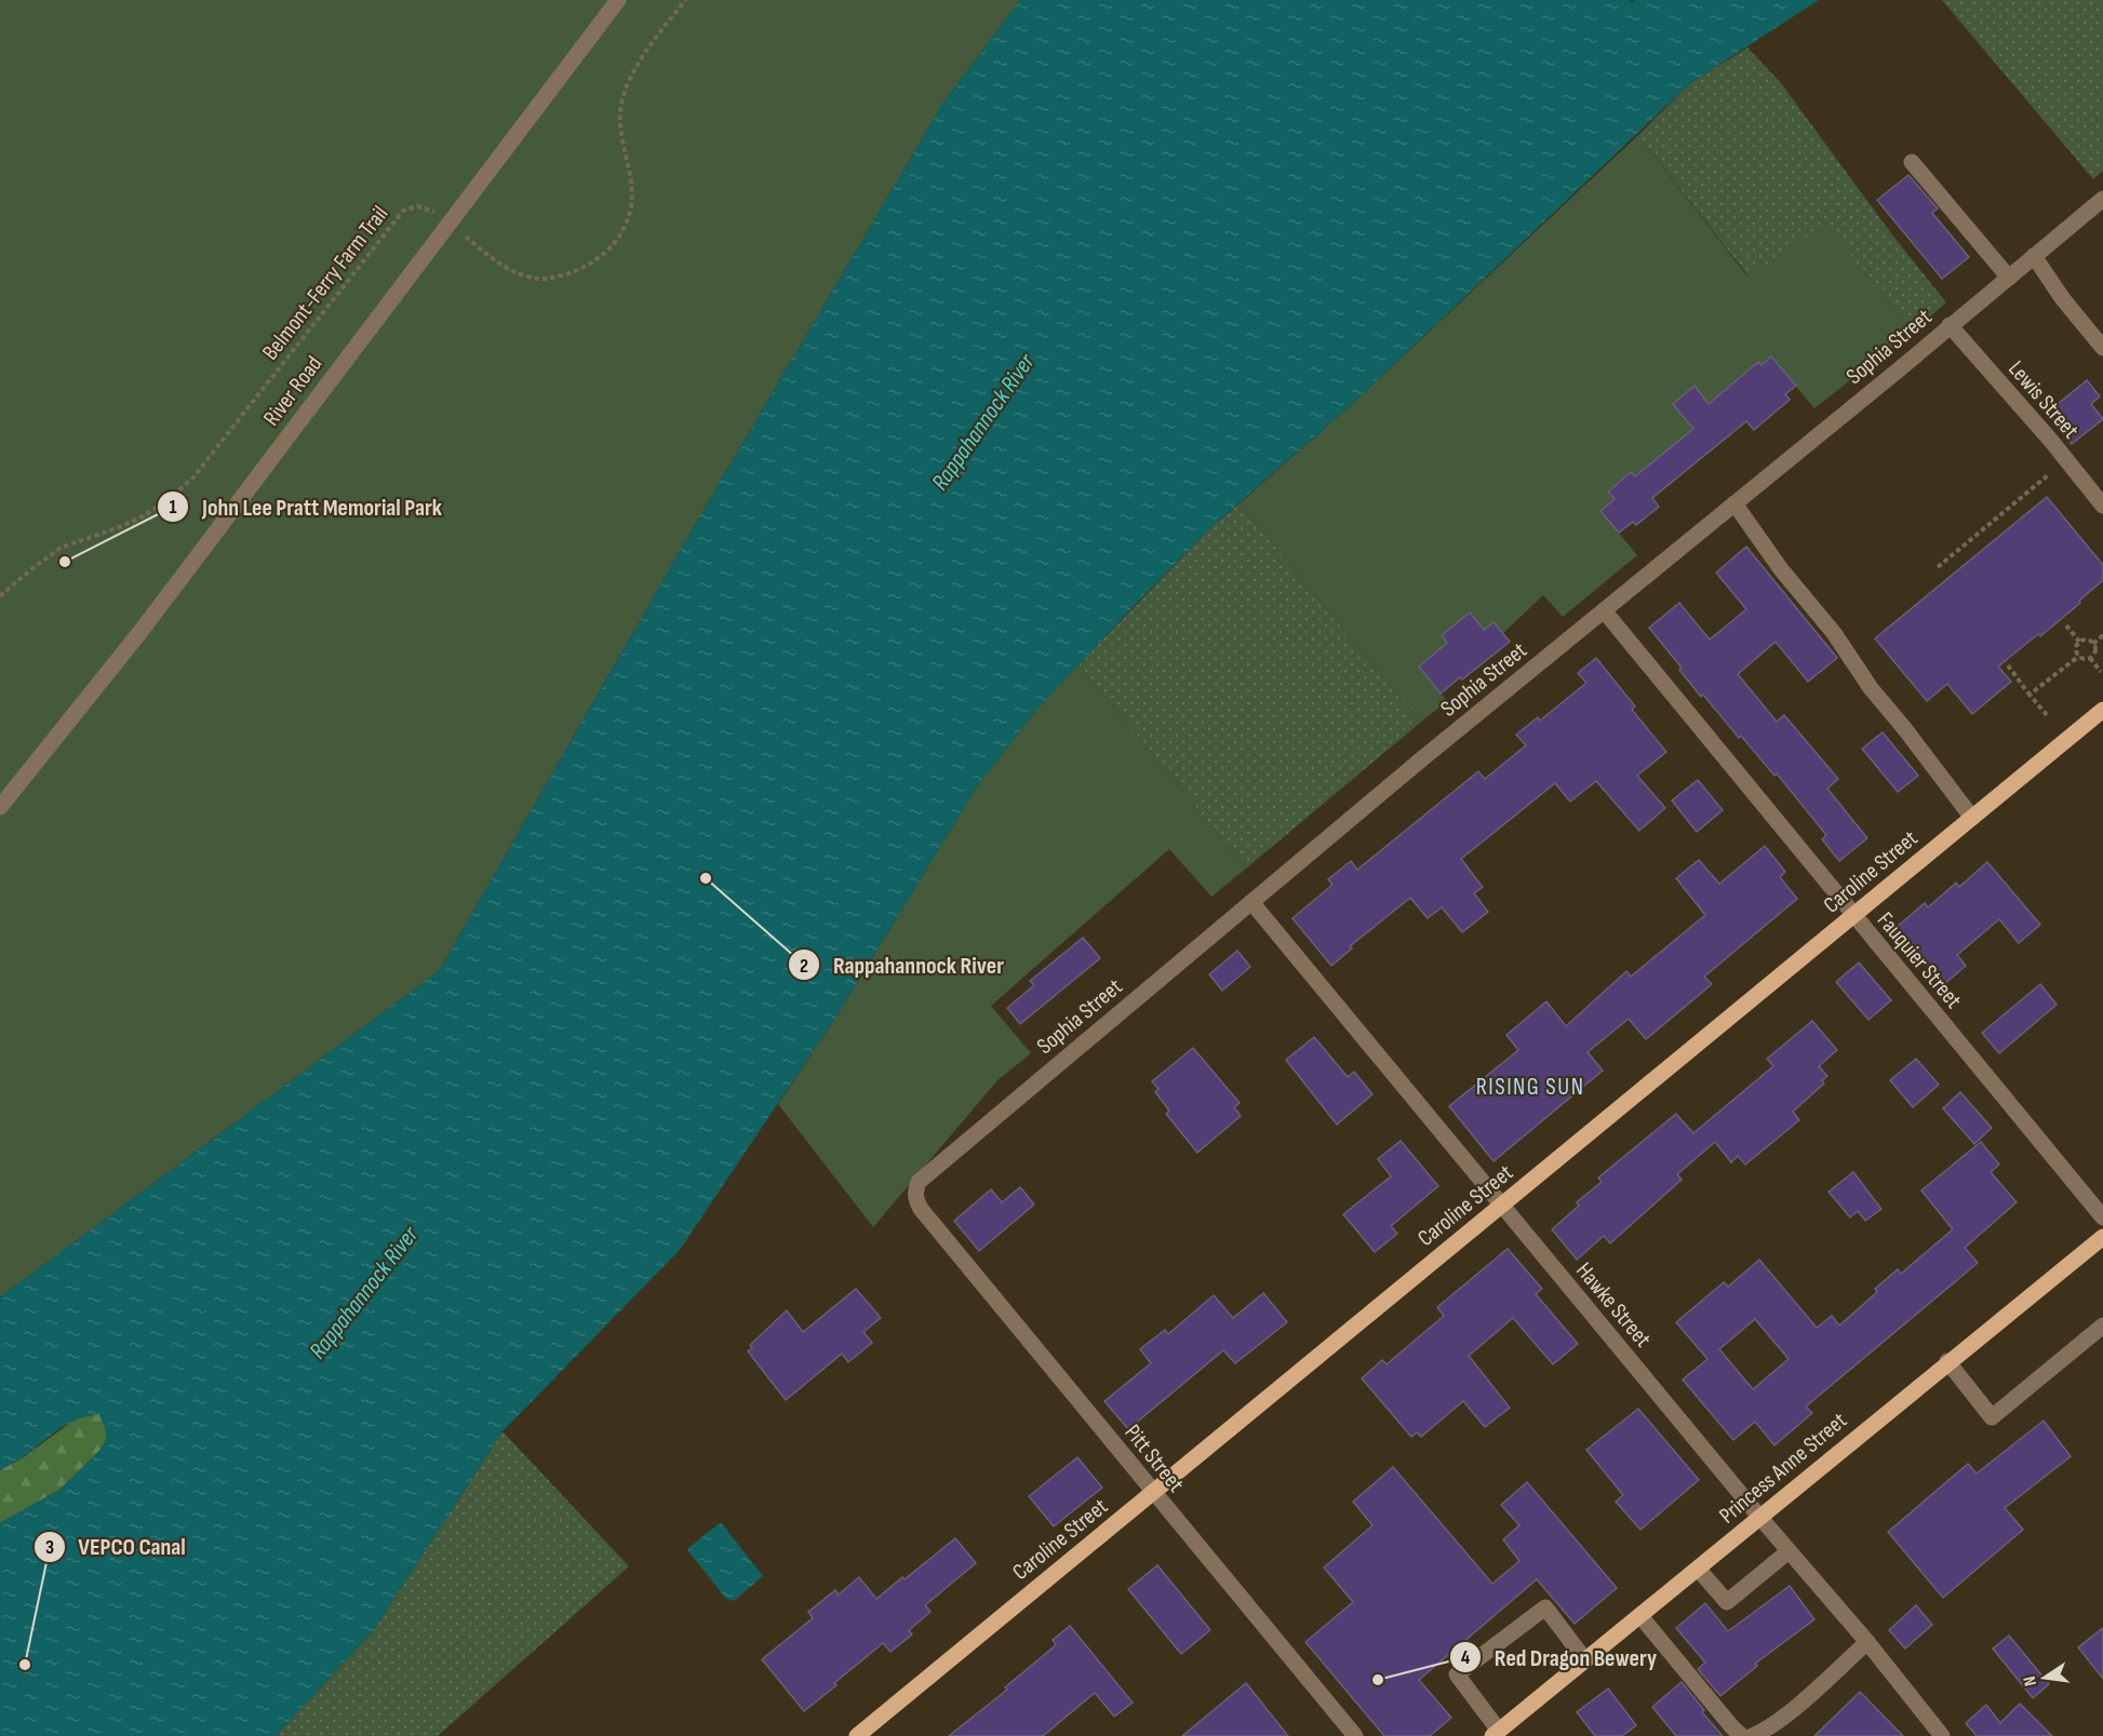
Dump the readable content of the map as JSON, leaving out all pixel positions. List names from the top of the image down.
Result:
{
  "streets": {
    "main road": ["Caroline Street", "Princess Anne Street"],
    "street": [
      "Sophia Street",
      "River Road",
      "Lewis Street",
      "Fauquier Street",
      "Hawke Street",
      "Pitt Street"
    ],
    "path": ["Belmont-Ferry Farm Trail"]
  },
  "crossings": [
    ["Belmont-Ferry Farm Trail", "River Road"],
    ["Sophia Street", "Lewis Street"],
    ["Sophia Street", "Fauquier Street"],
    ["Sophia Street", "Hawke Street"],
    ["Sophia Street", "Pitt Street"],
    ["Caroline Street", "Fauquier Street"],
    ["Caroline Street", "Hawke Street"],
    ["Caroline Street", "Pitt Street"],
    ["Hawke Street", "Princess Anne Street"]
  ],
  "districts": ["RISING SUN"],
  "water": ["Rappahannock River"],
  "places": [
    "John Lee Pratt Memorial Park",
    "Rappahannock River",
    "VEPCO Canal",
    "Red Dragon Bewery"
  ],
  "north": "left"
}
